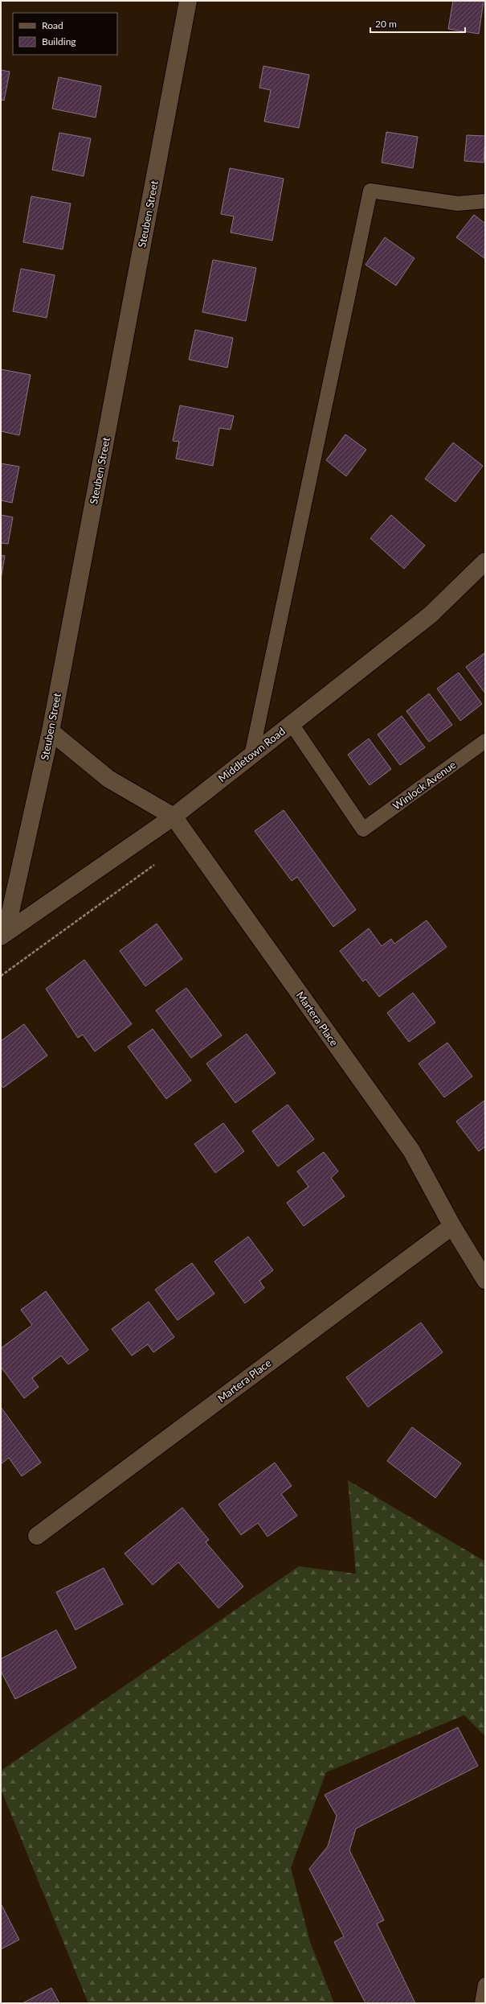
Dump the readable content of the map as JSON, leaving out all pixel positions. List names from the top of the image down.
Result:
{
  "streets": {
    "street": ["Steuben Street", "Middletown Road", "Martera Place"],
    "lane": ["Winlock Avenue"]
  },
  "crossings": [
    ["Steuben Street", "Middletown Road"],
    ["Middletown Road", "Winlock Avenue"],
    ["Middletown Road", "Martera Place"]
  ],
  "legend": ["Road", "Building"],
  "scale_bar": "20 m"
}
